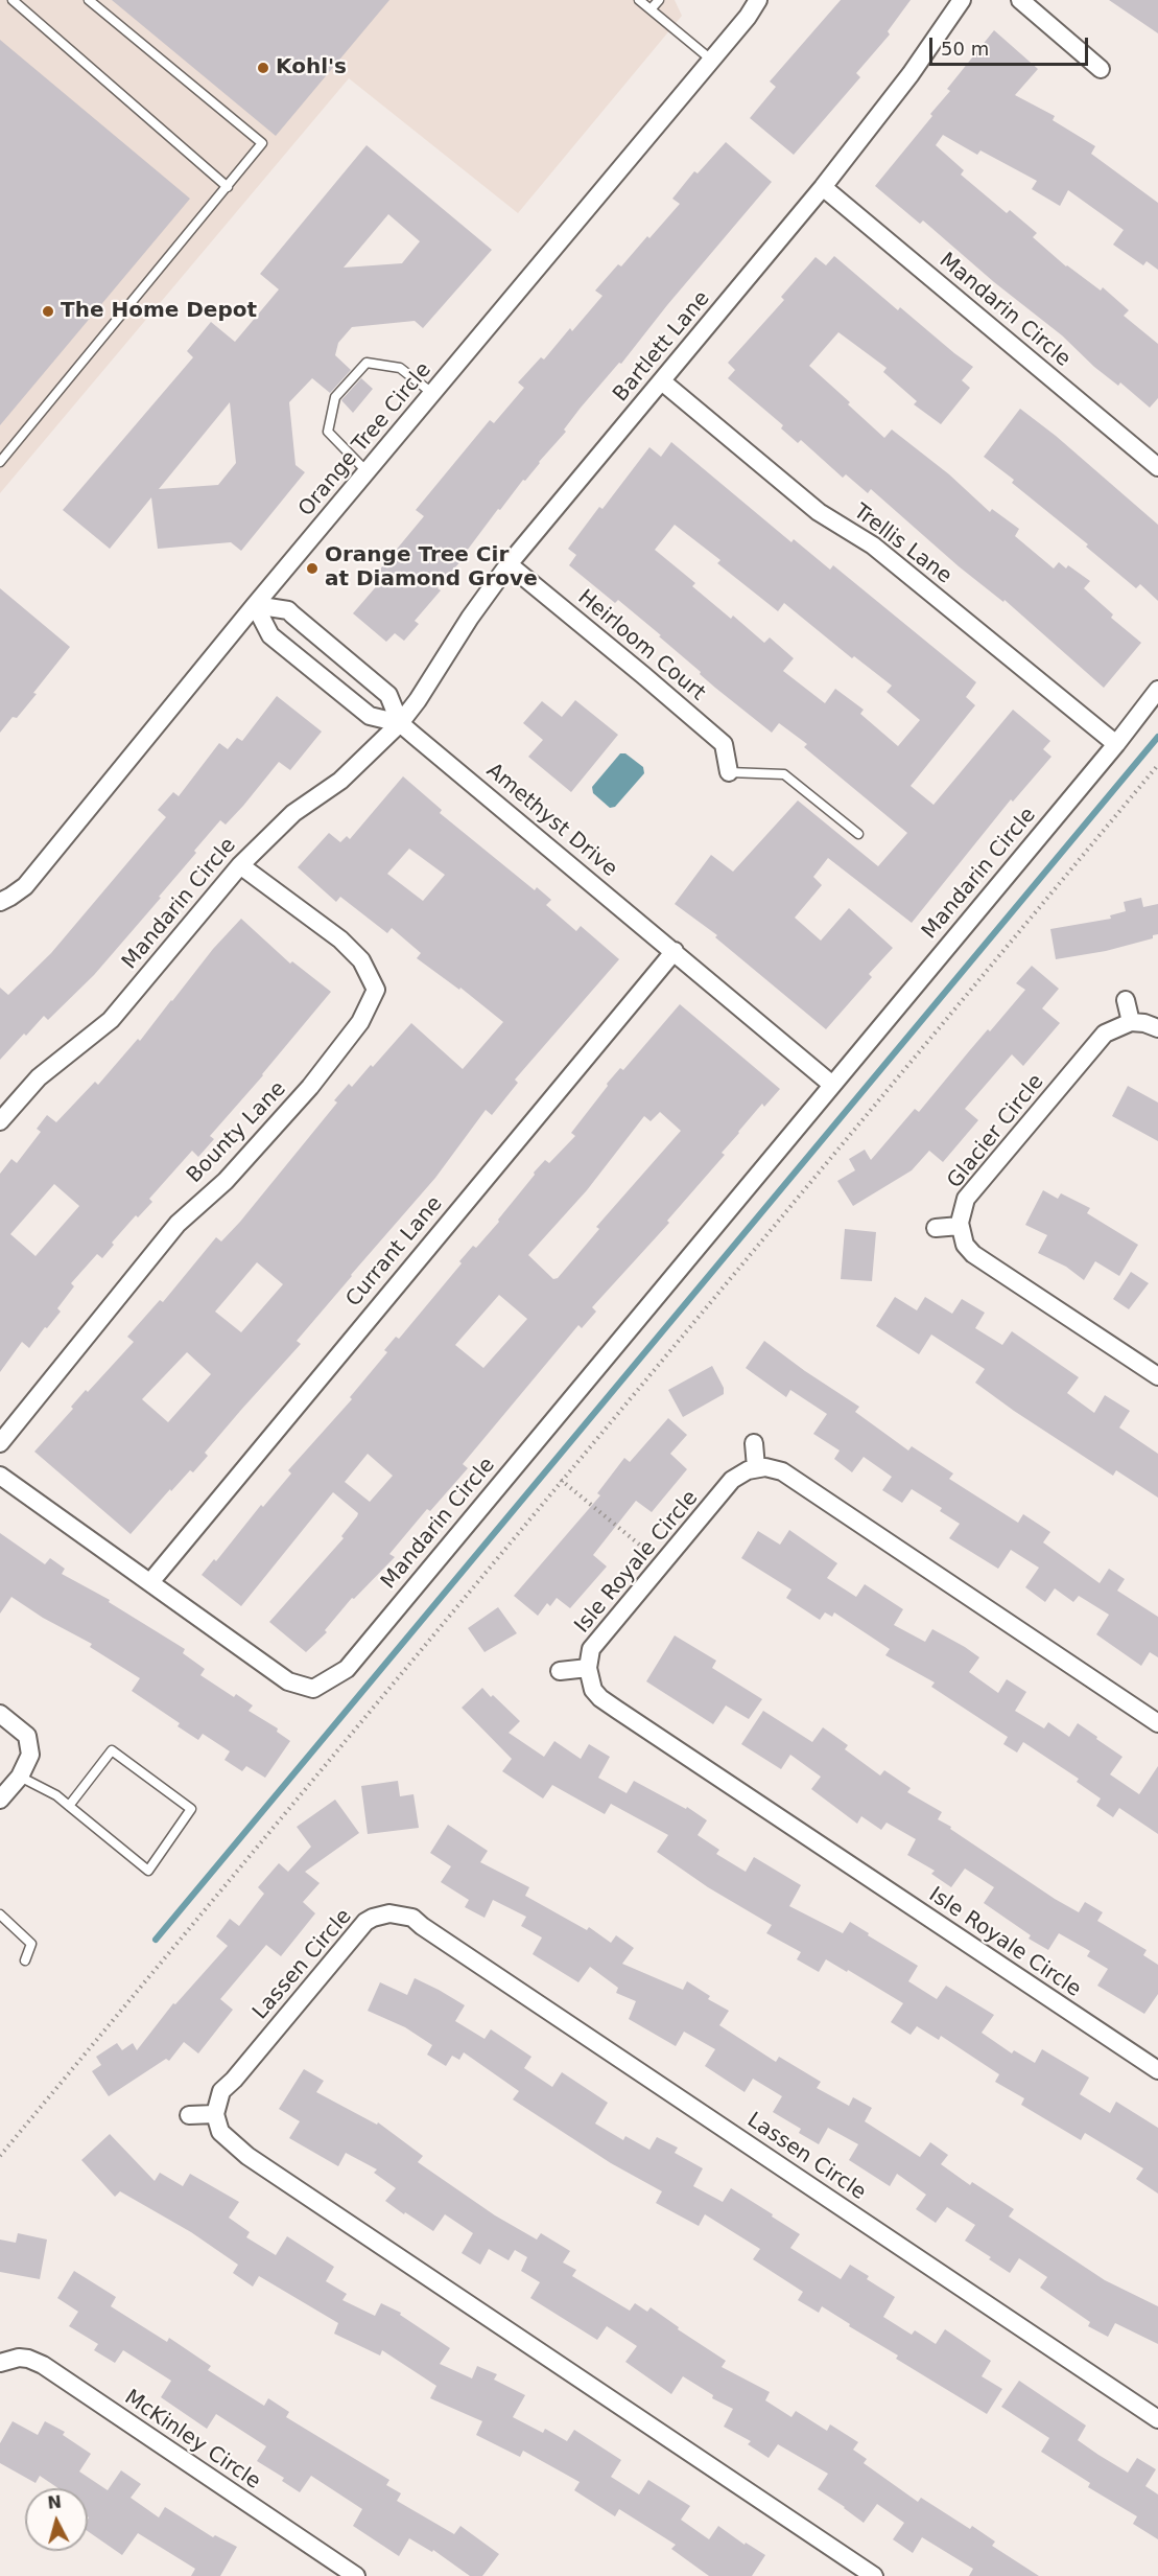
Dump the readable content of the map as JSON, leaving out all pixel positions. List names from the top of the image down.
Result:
{
  "streets": {
    "street": [
      "Mandarin Circle",
      "Bartlett Lane",
      "Orange Tree Circle",
      "Trellis Lane",
      "Heirloom Court",
      "Amethyst Drive",
      "Glacier Circle",
      "Bounty Lane",
      "Currant Lane",
      "Isle Royale Circle",
      "Lassen Circle",
      "McKinley Circle"
    ]
  },
  "crossings": [
    ["Mandarin Circle", "Bartlett Lane"],
    ["Mandarin Circle", "Trellis Lane"],
    ["Mandarin Circle", "Amethyst Drive"],
    ["Mandarin Circle", "Bounty Lane"],
    ["Mandarin Circle", "Currant Lane"],
    ["Bartlett Lane", "Trellis Lane"],
    ["Bartlett Lane", "Heirloom Court"],
    ["Bartlett Lane", "Amethyst Drive"],
    ["Orange Tree Circle", "Amethyst Drive"],
    ["Amethyst Drive", "Currant Lane"]
  ],
  "places": ["Kohl's", "The Home Depot", "Orange Tree Cir at Diamond Grove"],
  "scale_bar": "50 m",
  "north": "top"
}
